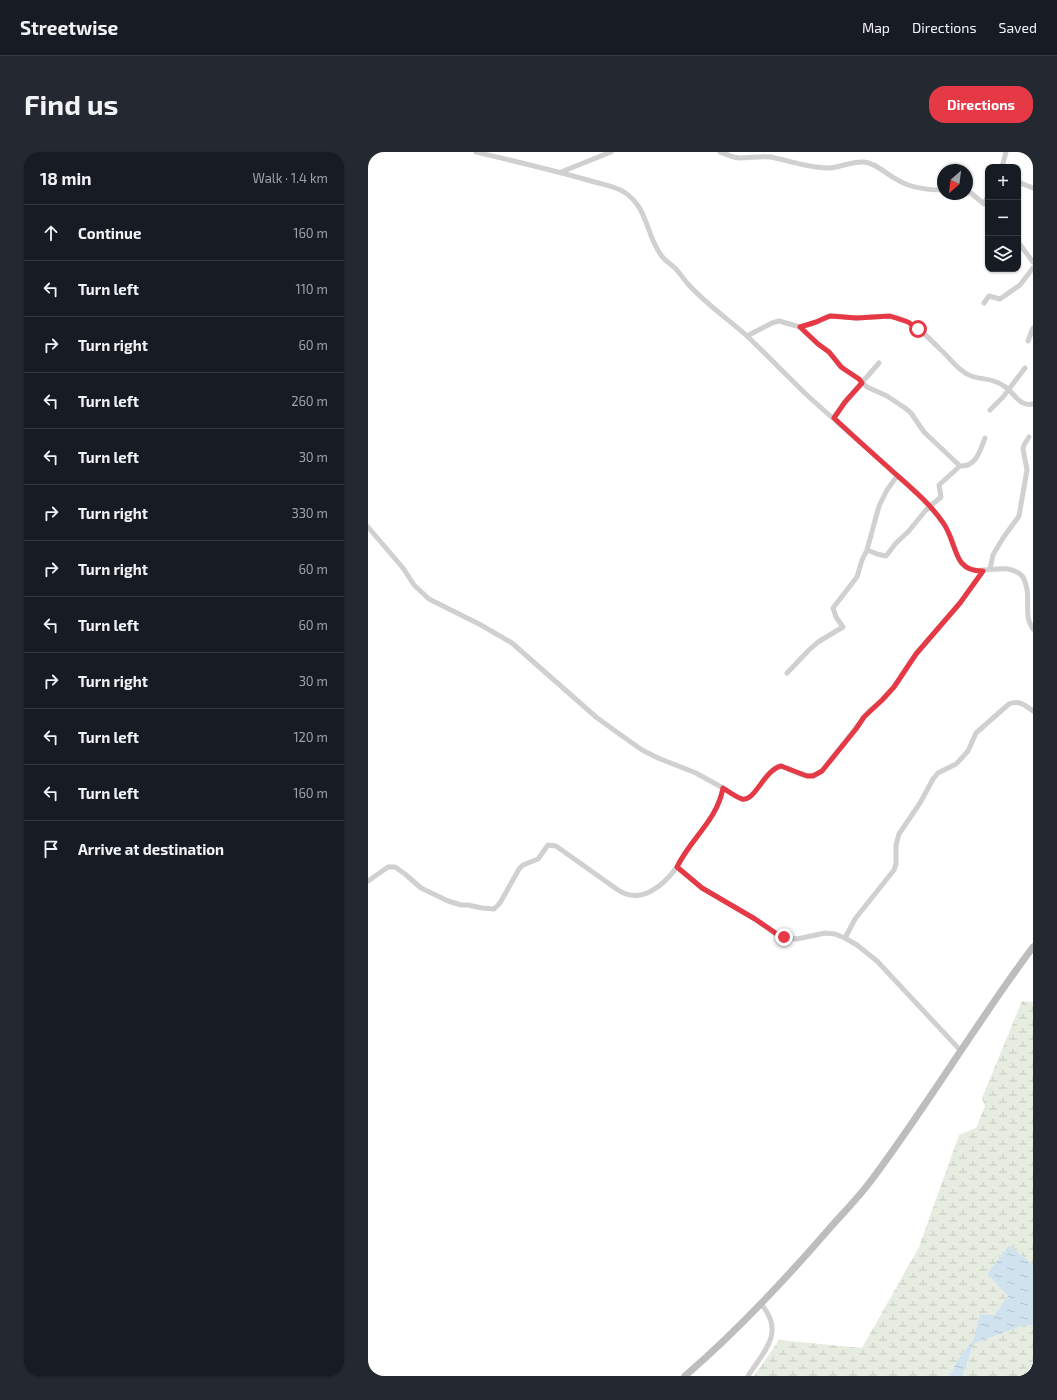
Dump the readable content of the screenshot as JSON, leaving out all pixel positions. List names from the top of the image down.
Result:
{
  "north": "bottom left",
  "page": {
    "header": "Streetwise",
    "nav": ["Map", "Directions", "Saved"],
    "buttons": "Directions",
    "title": "Find us",
    "heading": ["18 min", "Walk · 1.4 km"],
    "map_buttons": ["+", "−"],
    "list": [
      ["Continue", "160 m"],
      ["Turn left", "110 m"],
      ["Turn right", "60 m"],
      ["Turn left", "260 m"],
      ["Turn left", "30 m"],
      ["Turn right", "330 m"],
      ["Turn right", "60 m"],
      ["Turn left", "60 m"],
      ["Turn right", "30 m"],
      ["Turn left", "120 m"],
      ["Turn left", "160 m"],
      "Arrive at destination"
    ]
  }
}
